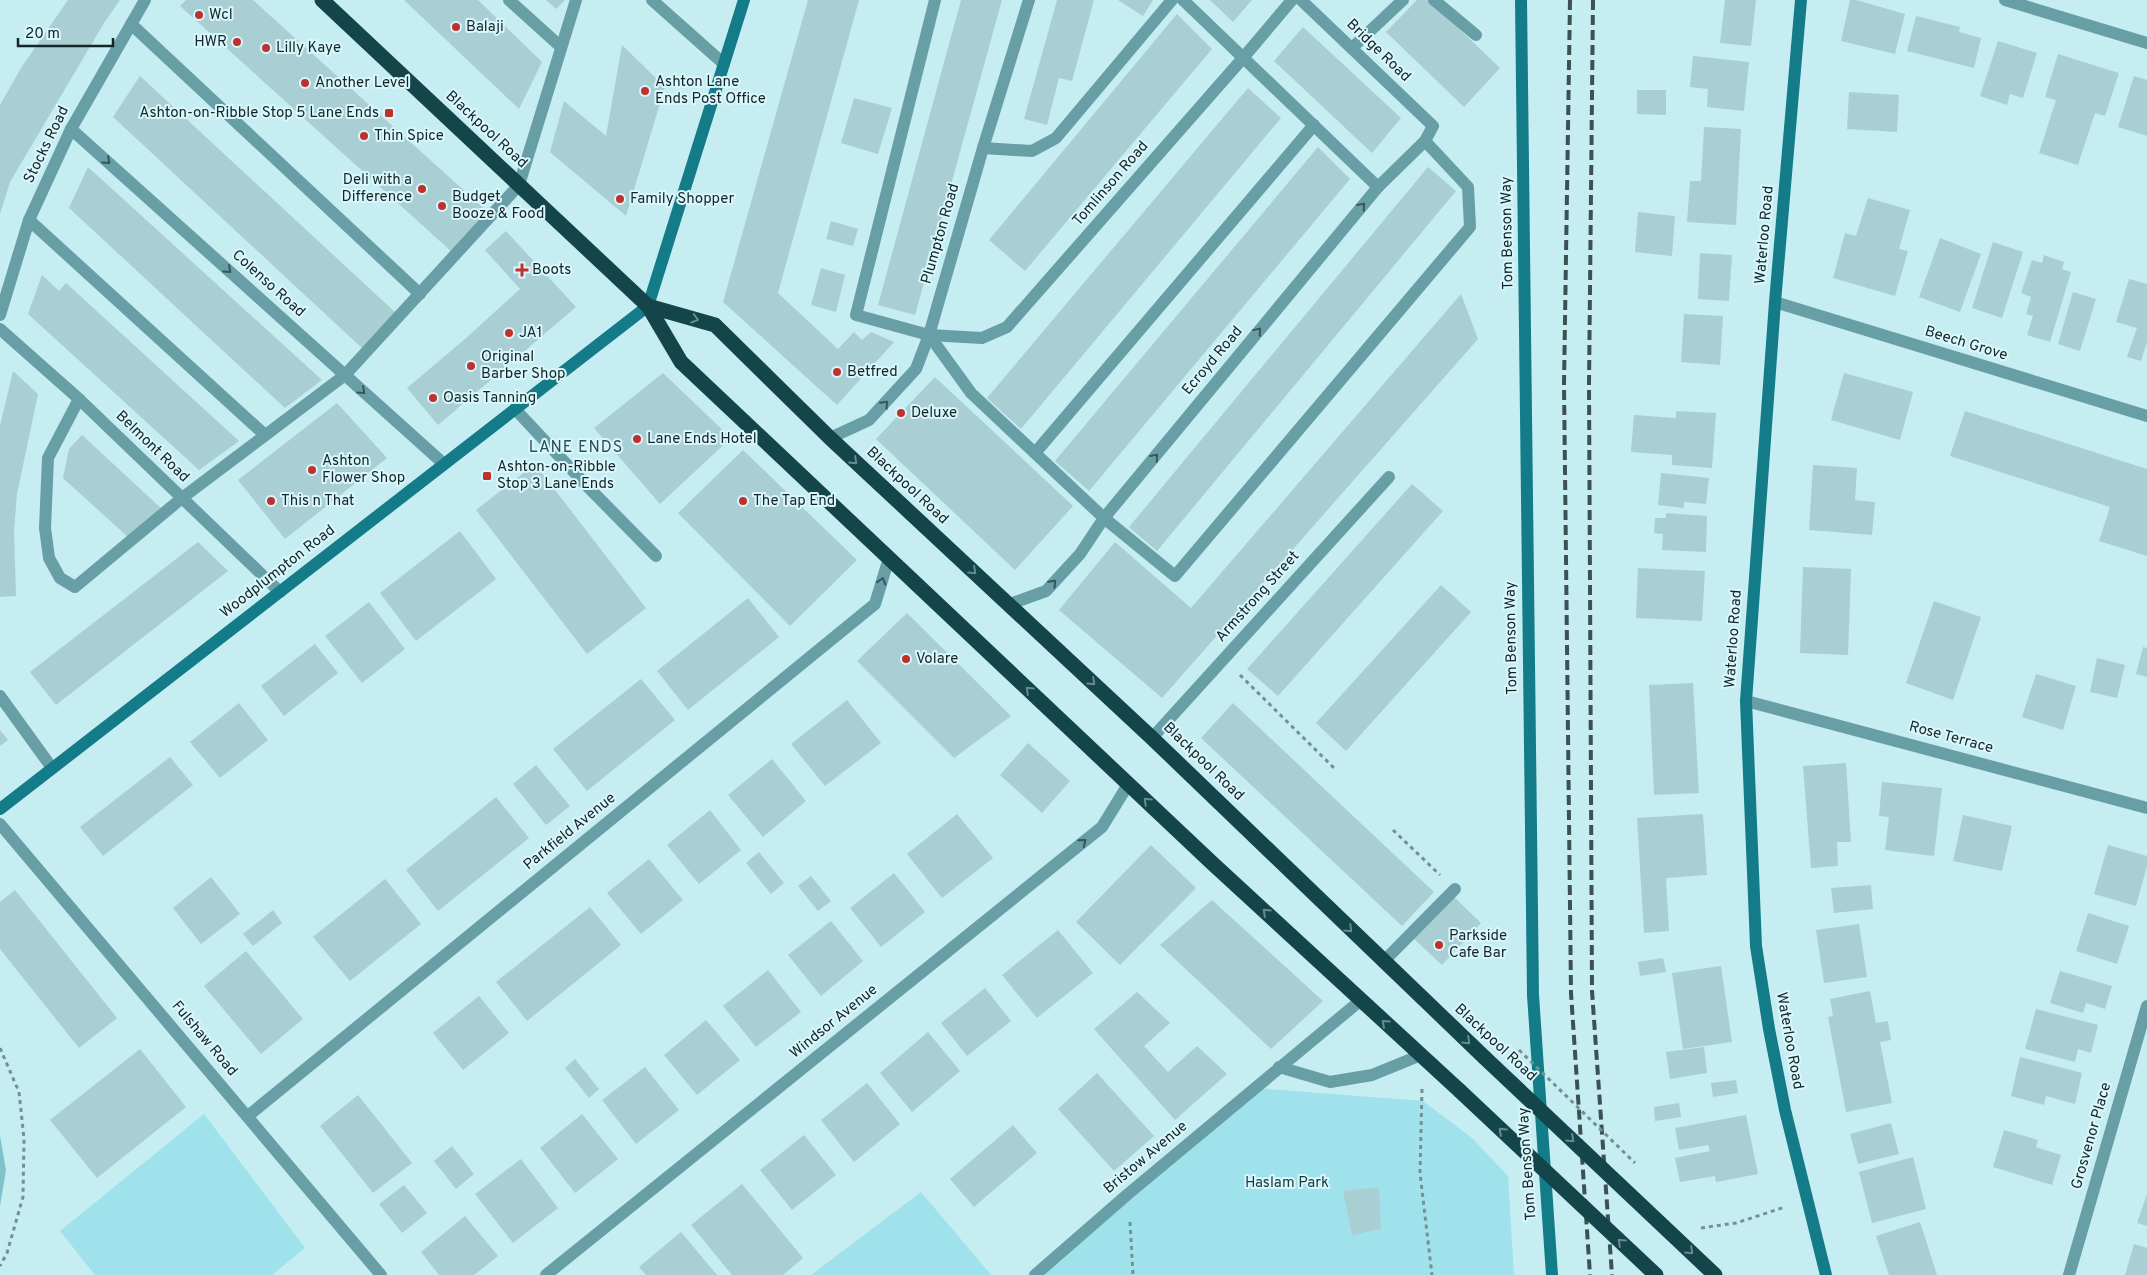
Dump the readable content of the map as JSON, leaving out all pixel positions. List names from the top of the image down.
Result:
{
  "streets": {
    "highway": ["Blackpool Road"],
    "main road": ["Tom Benson Way", "Waterloo Road", "Woodplumpton Road"],
    "street": [
      "Bridge Road",
      "Stocks Road",
      "Tomlinson Road",
      "Plumpton Road",
      "Colenso Road",
      "Beech Grove",
      "Ecroyd Road",
      "Belmont Road",
      "Armstrong Street",
      "Rose Terrace",
      "Parkfield Avenue",
      "Windsor Avenue",
      "Fulshaw Road",
      "Grosvenor Place",
      "Bristow Avenue"
    ]
  },
  "crossings": [
    ["Bridge Road", "Ecroyd Road"],
    ["Blackpool Road", "Plumpton Road"],
    ["Blackpool Road", "Ecroyd Road"],
    ["Blackpool Road", "Woodplumpton Road"],
    ["Blackpool Road", "Armstrong Street"],
    ["Blackpool Road", "Parkfield Avenue"],
    ["Blackpool Road", "Windsor Avenue"],
    ["Blackpool Road", "Bristow Avenue"],
    ["Stocks Road", "Colenso Road"],
    ["Tomlinson Road", "Plumpton Road"],
    ["Waterloo Road", "Beech Grove"],
    ["Waterloo Road", "Rose Terrace"],
    ["Colenso Road", "Woodplumpton Road"],
    ["Belmont Road", "Woodplumpton Road"],
    ["Parkfield Avenue", "Fulshaw Road"]
  ],
  "one_way": ["Parkfield Avenue", "Windsor Avenue"],
  "districts": ["LANE ENDS"],
  "parks": ["Haslam Park"],
  "places": {
    "other": [
      "Wcl",
      "Balaji",
      "HWR",
      "Lilly Kaye",
      "Another Level",
      "Ashton Lane Ends Post Office",
      "Thin Spice",
      "Deli with a Difference",
      "Family Shopper",
      "Budget Booze & Food",
      "JA1",
      "Original Barber Shop",
      "Betfred",
      "Oasis Tanning",
      "Deluxe",
      "Lane Ends Hotel",
      "Ashton Flower Shop",
      "This n That",
      "The Tap End",
      "Volare",
      "Parkside Cafe Bar"
    ],
    "transit": ["Ashton-on-Ribble Stop 5 Lane Ends", "Ashton-on-Ribble Stop 3 Lane Ends"],
    "health": ["Boots"]
  },
  "scale_bar": "20 m"
}
